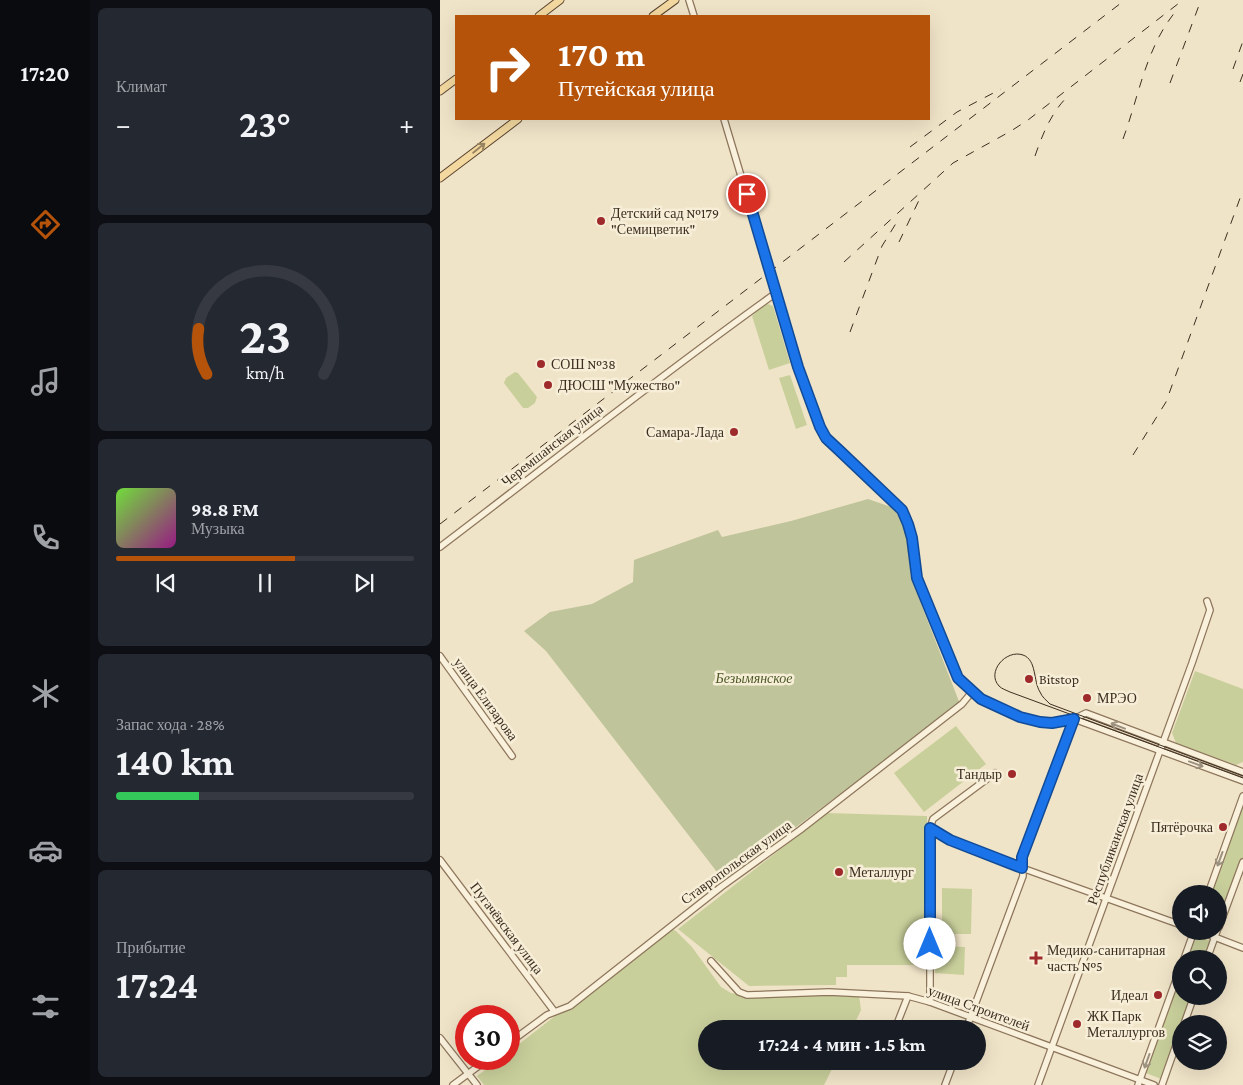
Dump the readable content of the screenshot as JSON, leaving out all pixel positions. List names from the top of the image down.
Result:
{
  "streets": {
    "street": [
      "Черемшанская улица",
      "улица Елизарова",
      "Республиканская улица",
      "Ставропольская улица",
      "Пугачёвская улица",
      "улица Строителей"
    ]
  },
  "crossings": [
    ["Республиканская улица", "улица Строителей"],
    ["Ставропольская улица", "Пугачёвская улица"]
  ],
  "parks": ["Безымянское"],
  "places": {
    "other": [
      "Детский сад №179 \"Семицветик\"",
      "СОШ №38",
      "ДЮСШ \"Мужество\"",
      "Самара-Лада",
      "Bitstop",
      "МРЭО",
      "Тандыр",
      "Пятёрочка",
      "Металлург",
      "Идеал",
      "ЖК Парк Металлургов"
    ],
    "health": ["Медико-санитарная часть №5"]
  },
  "page": {
    "tabs": "17:20",
    "tile": [
      "Климат",
      ["Запас хода · 28%", "140 km"],
      ["Прибытие", "17:24"]
    ],
    "turn": ["170 m", "Путейская улица"],
    "heat": ["−", "23°", "+"],
    "song": ["98.8 FM", "Музыка"],
    "limit": "30",
    "trip": "17:24 · 4 мин · 1.5 km",
    "gauge": ["23", "km/h"]
  }
}
